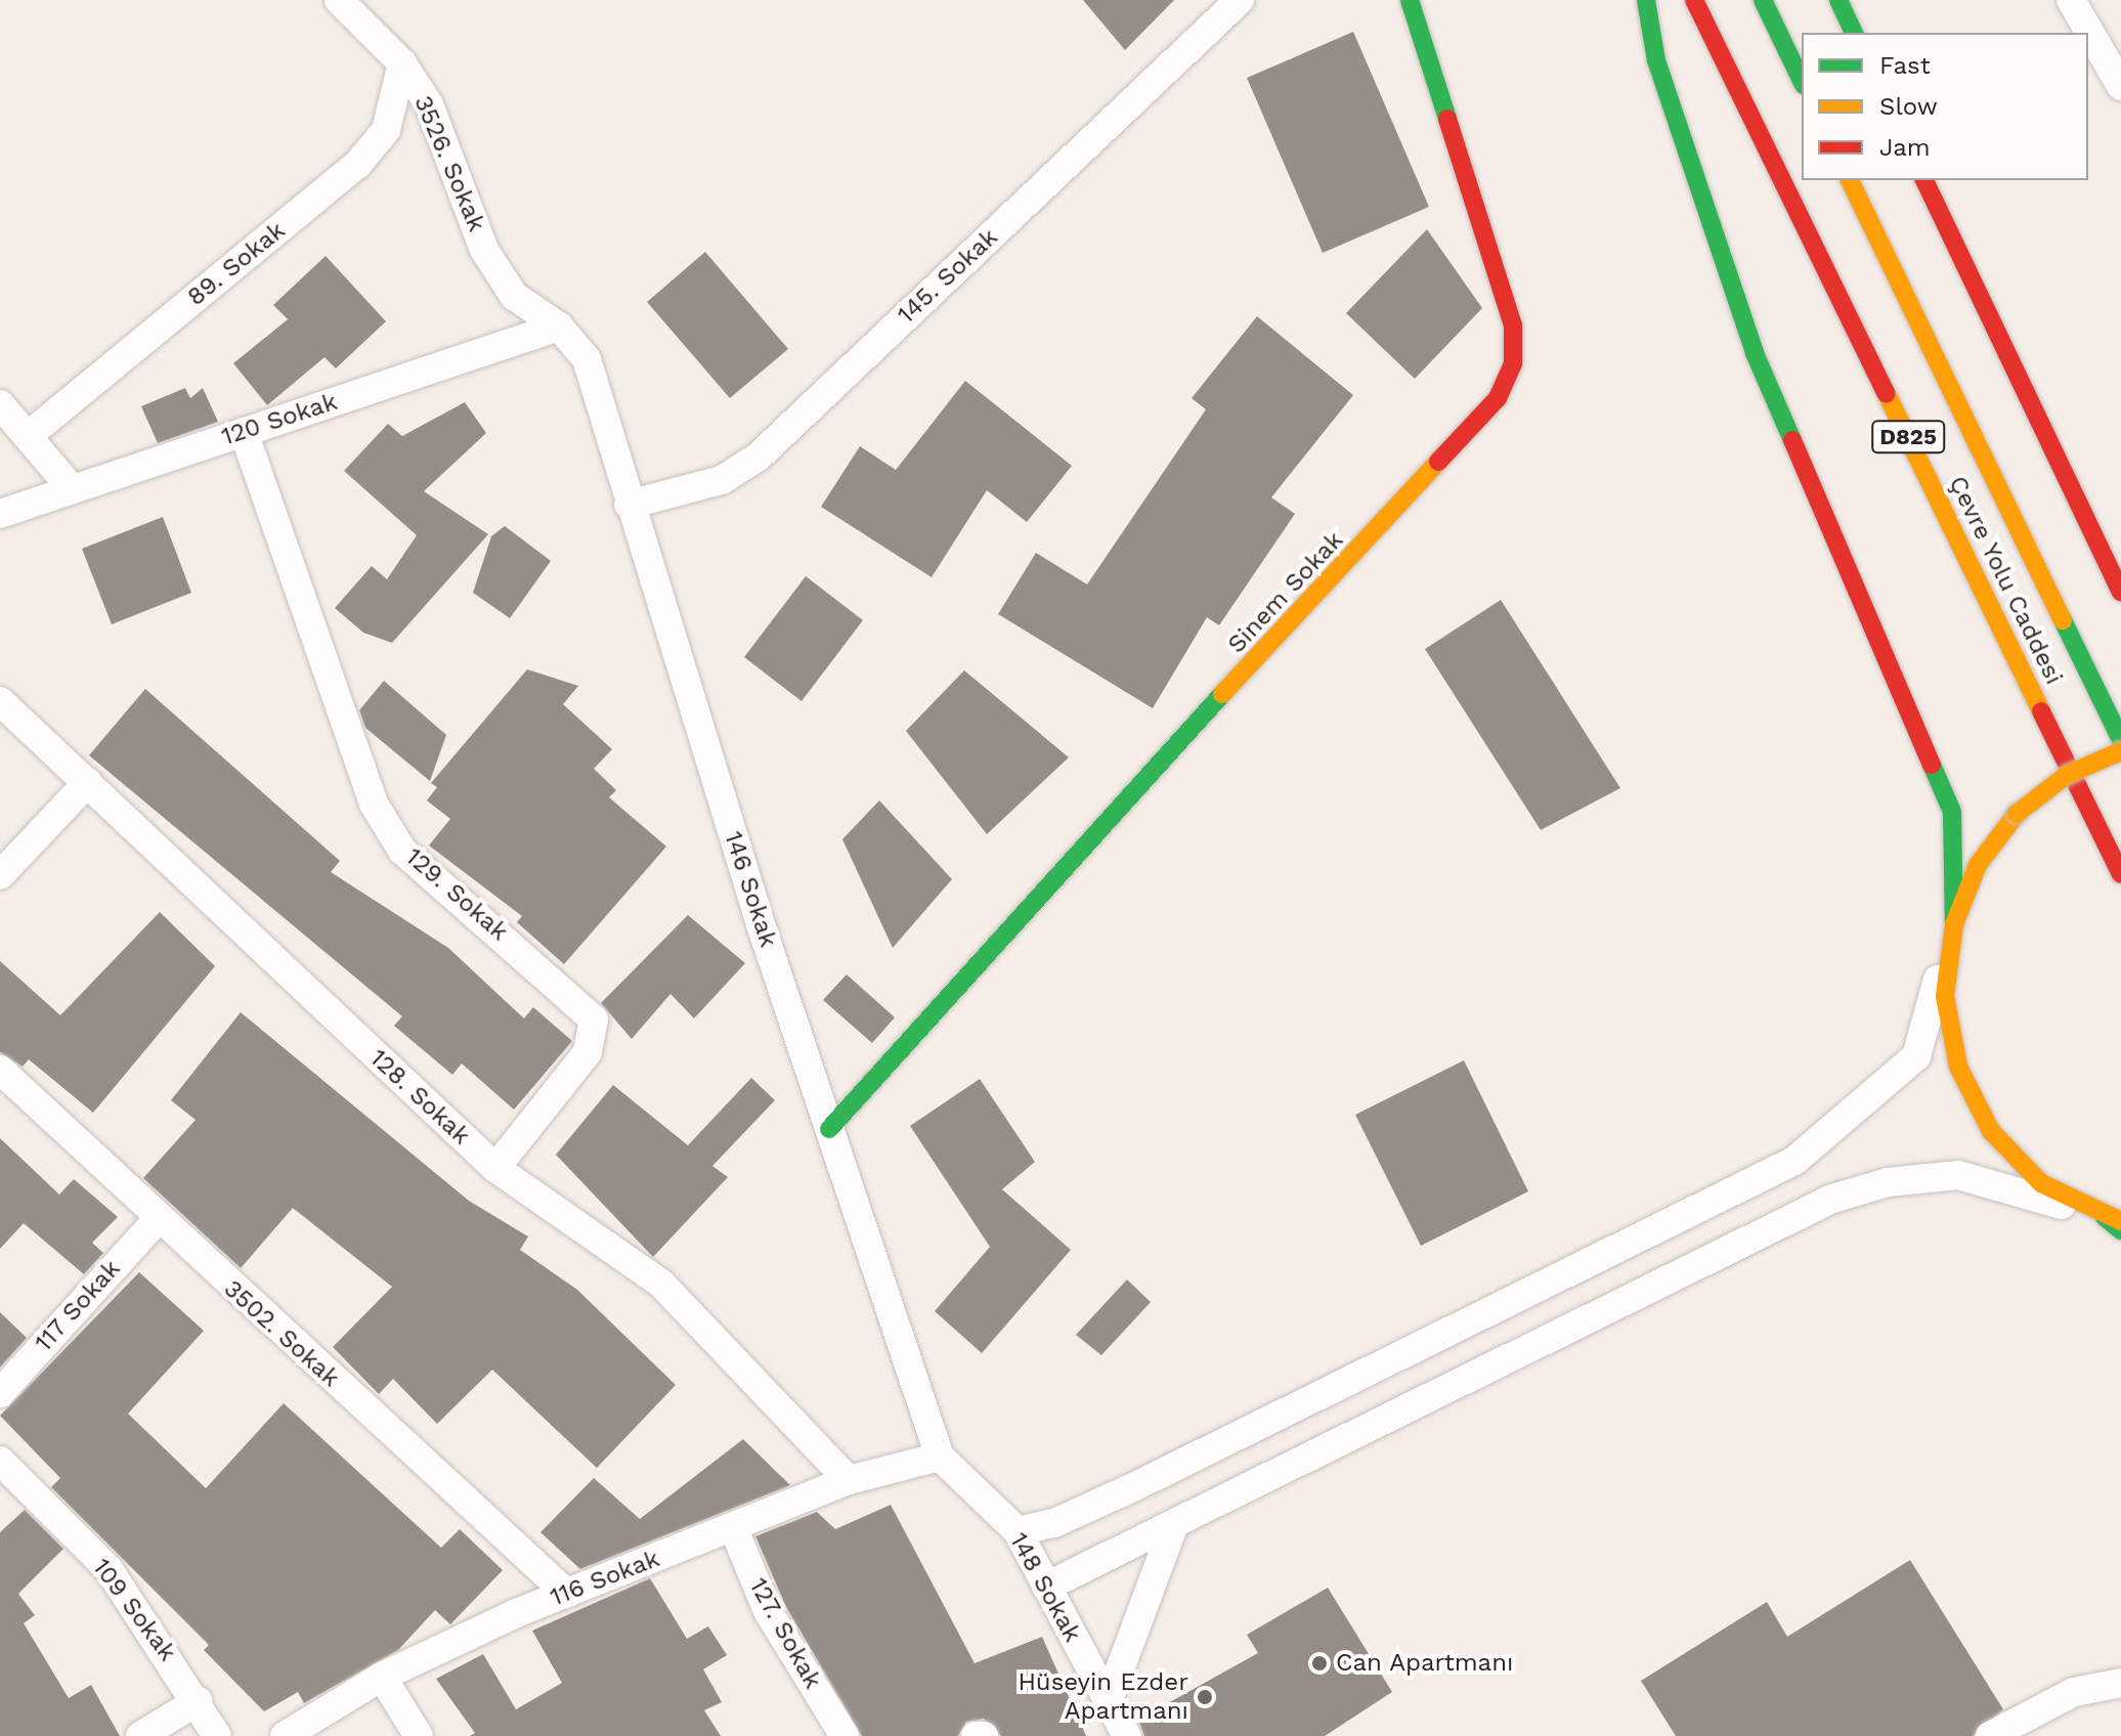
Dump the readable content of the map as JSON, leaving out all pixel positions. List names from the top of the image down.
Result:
{
  "streets": {
    "main road": ["D825", "Çevre Yolu Caddesi", "Sinem Sokak"],
    "street": [
      "3526. Sokak",
      "89. Sokak",
      "145. Sokak",
      "120 Sokak",
      "146 Sokak",
      "129. Sokak",
      "128. Sokak",
      "117 Sokak",
      "3502. Sokak",
      "116 Sokak",
      "148 Sokak",
      "109 Sokak",
      "127. Sokak"
    ]
  },
  "crossings": [
    ["3526. Sokak", "89. Sokak"],
    ["3526. Sokak", "120 Sokak"],
    ["3526. Sokak", "146 Sokak"],
    ["145. Sokak", "146 Sokak"],
    ["120 Sokak", "146 Sokak"],
    ["120 Sokak", "129. Sokak"],
    ["Sinem Sokak", "146 Sokak"],
    ["146 Sokak", "116 Sokak"],
    ["146 Sokak", "148 Sokak"],
    ["129. Sokak", "128. Sokak"],
    ["128. Sokak", "116 Sokak"],
    ["117 Sokak", "3502. Sokak"],
    ["3502. Sokak", "116 Sokak"],
    ["116 Sokak", "148 Sokak"],
    ["116 Sokak", "127. Sokak"]
  ],
  "places": ["Can Apartmanı", "Hüseyin Ezder Apartmanı"],
  "legend": ["Fast", "Slow", "Jam"]
}
